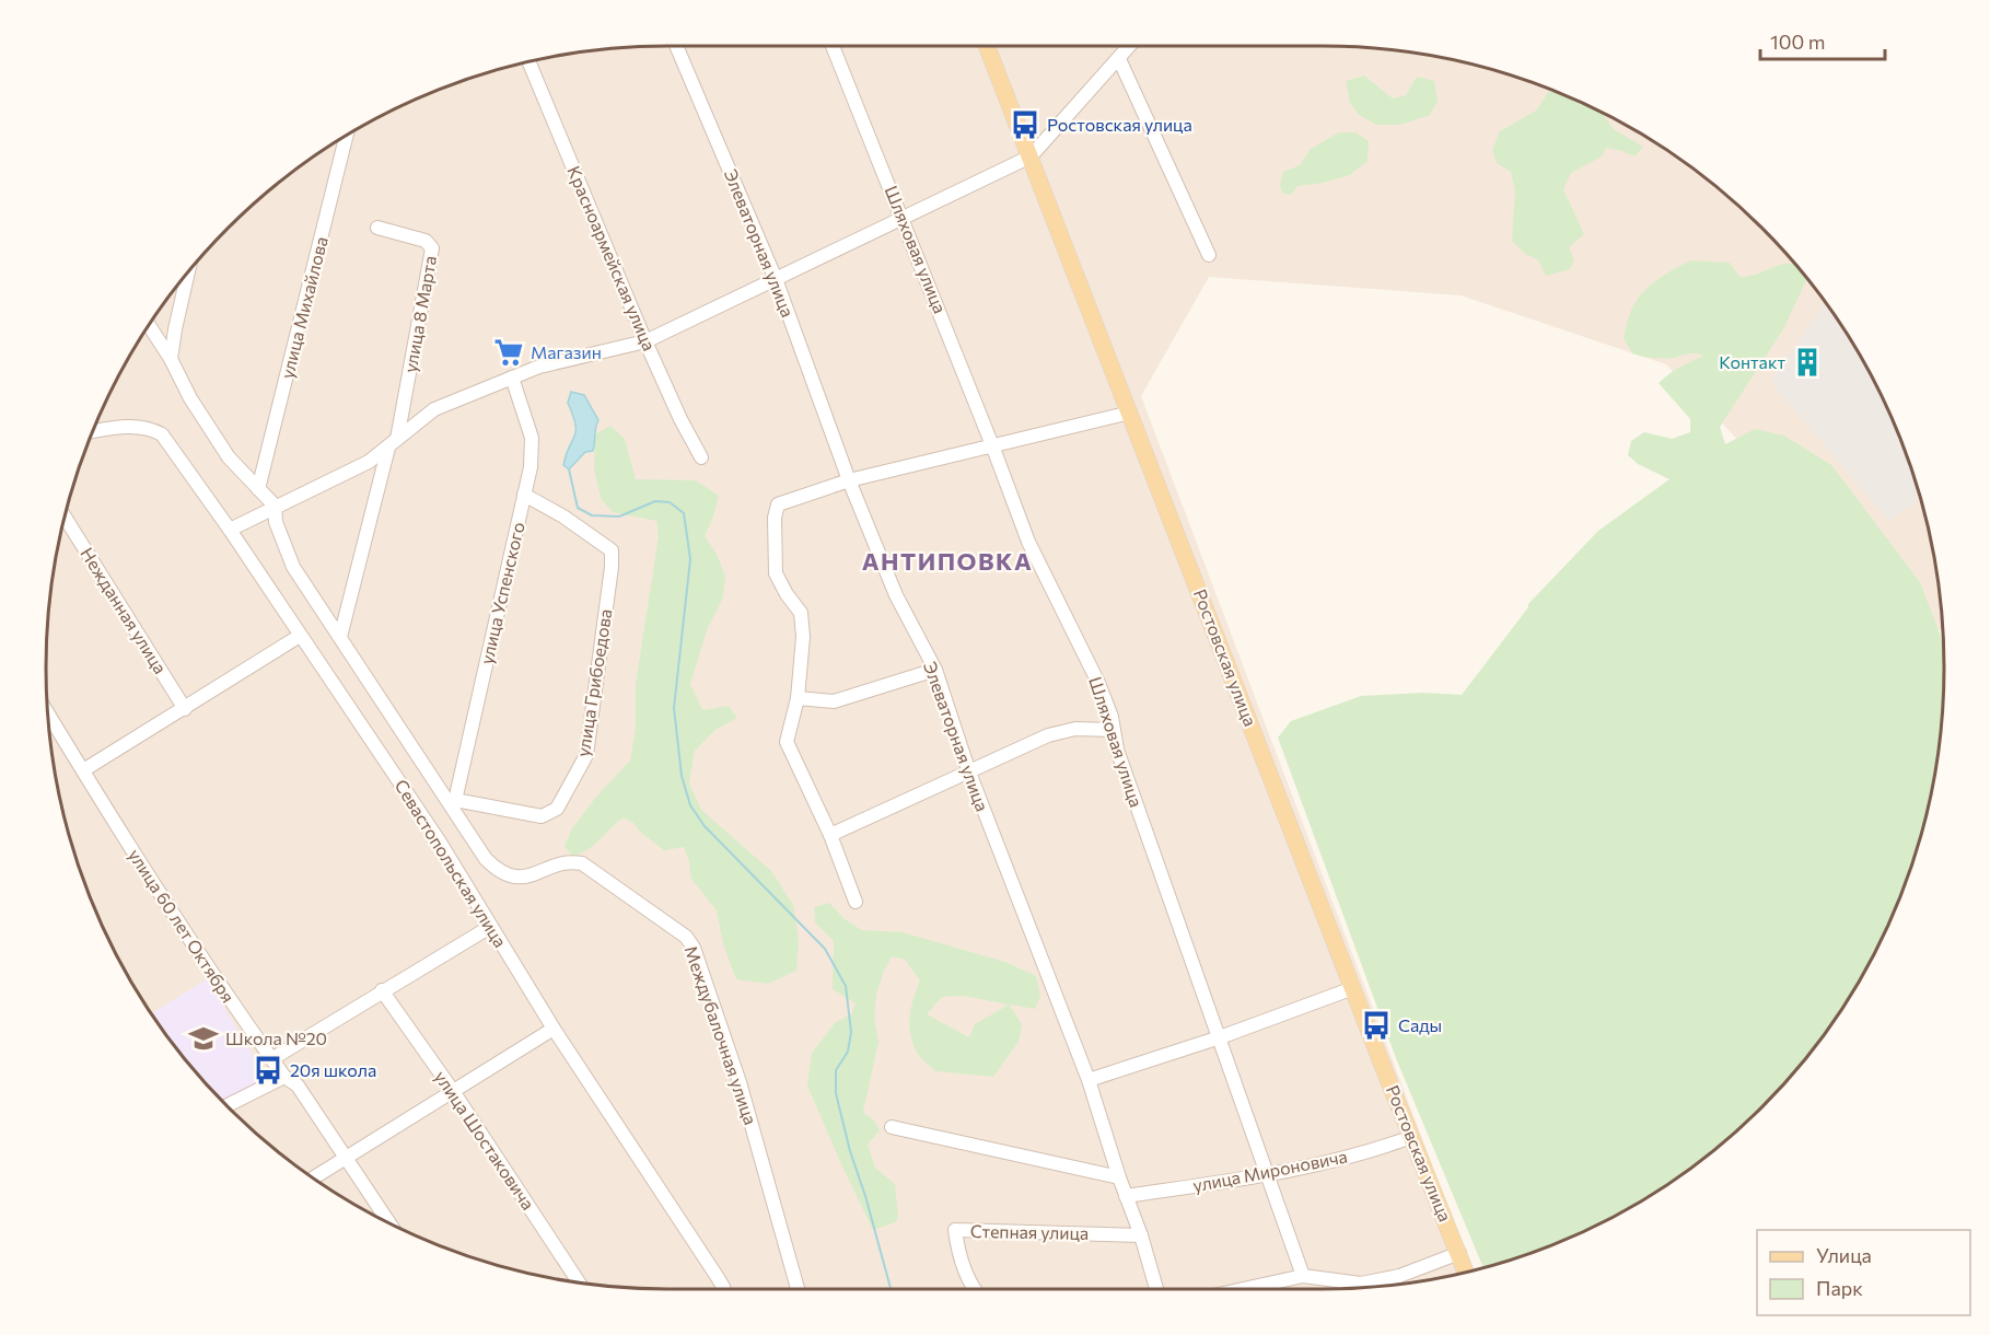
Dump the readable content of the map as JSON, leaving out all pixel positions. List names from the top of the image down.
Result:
{
  "streets": {
    "main road": ["Ростовская улица"],
    "street": [
      "Элеваторная улица",
      "Шляховая улица",
      "Красноармейская улица",
      "улица Михайлова",
      "улица 8 Марта",
      "улица Успенского",
      "Нежданная улица",
      "улица Грибоедова",
      "Севастопольская улица",
      "улица 60 лет Октября",
      "Междубалочная улица",
      "улица Шостаковича",
      "улица Мироновича",
      "Степная улица"
    ]
  },
  "crossings": [
    ["Элеваторная улица", "улица Мироновича"],
    ["Элеваторная улица", "Степная улица"],
    ["Шляховая улица", "улица Мироновича"],
    ["улица Успенского", "улица Грибоедова"],
    ["улица Успенского", "Междубалочная улица"],
    ["Ростовская улица", "улица Мироновича"],
    ["улица Грибоедова", "Междубалочная улица"]
  ],
  "districts": ["АНТИПОВКА"],
  "places": {
    "bus stop": ["Ростовская улица", "Сады", "20я школа"],
    "supermarket": ["Магазин"],
    "building": ["Контакт"],
    "school or university": ["Школа №20"]
  },
  "legend": ["Улица", "Парк"],
  "scale_bar": "100 m"
}
